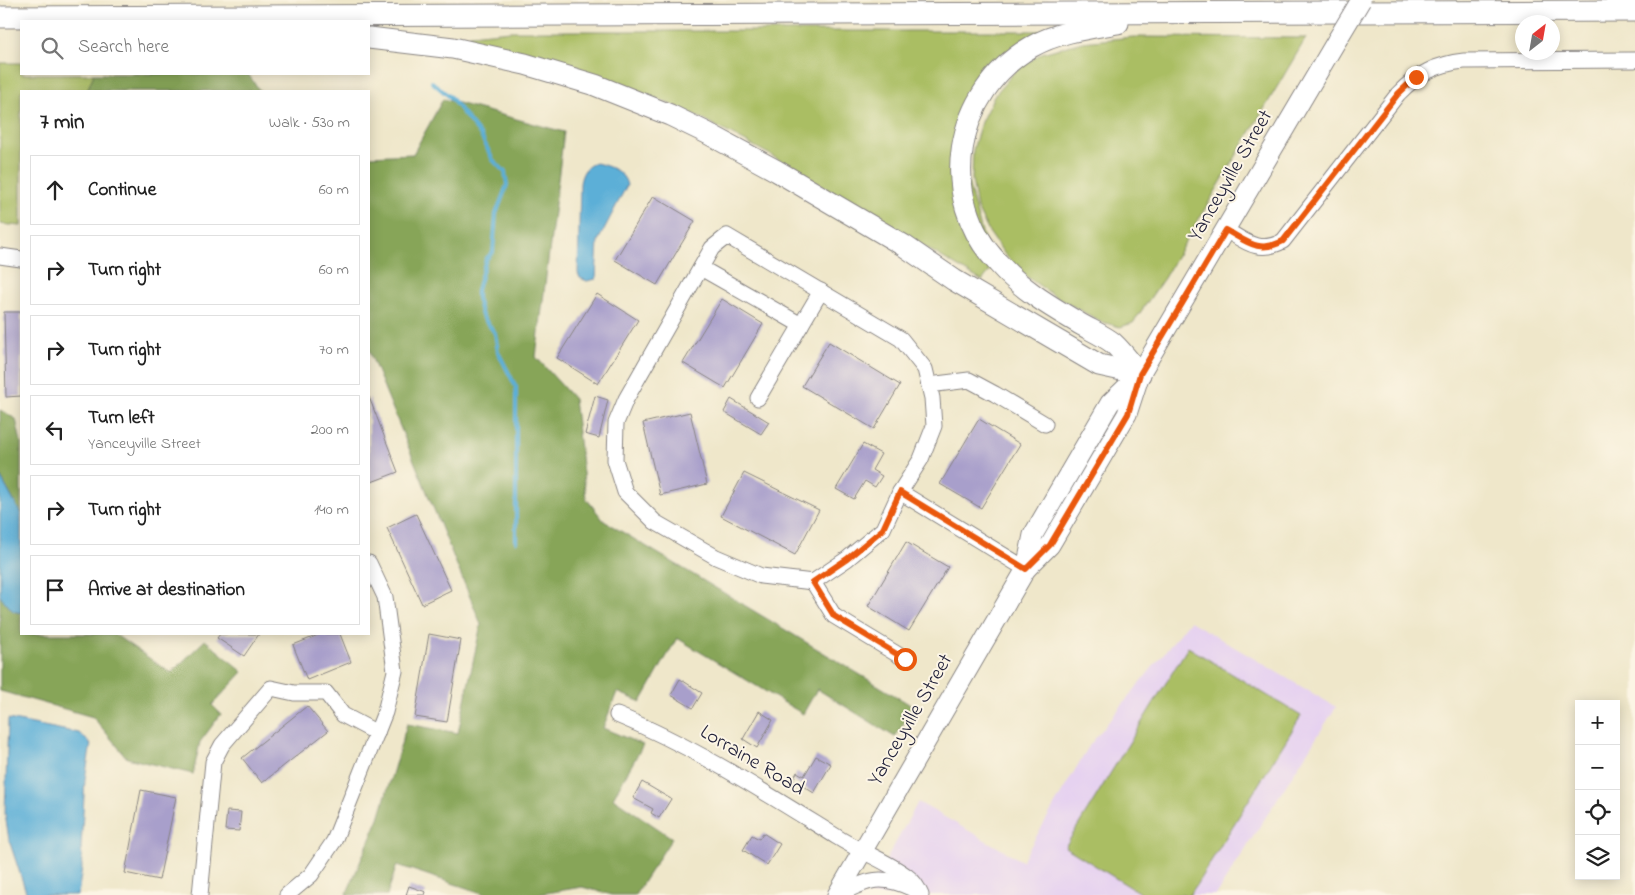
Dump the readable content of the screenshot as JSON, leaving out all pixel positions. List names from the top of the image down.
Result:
{
  "streets": {
    "main road": ["Yanceyville Street"],
    "street": ["Lorraine Road"]
  },
  "crossings": [
    ["Yanceyville Street", "Lorraine Road"]
  ],
  "north": "top right",
  "page": {
    "search": "Search here",
    "heading": ["7 min", "Walk · 530 m"],
    "list": [
      ["Continue", "60 m"],
      ["Turn right", "60 m"],
      ["Turn right", "70 m"],
      ["Turn left", "Yanceyville Street", "200 m"],
      ["Turn right", "140 m"],
      "Arrive at destination"
    ],
    "map_buttons": ["+", "−"]
  }
}
